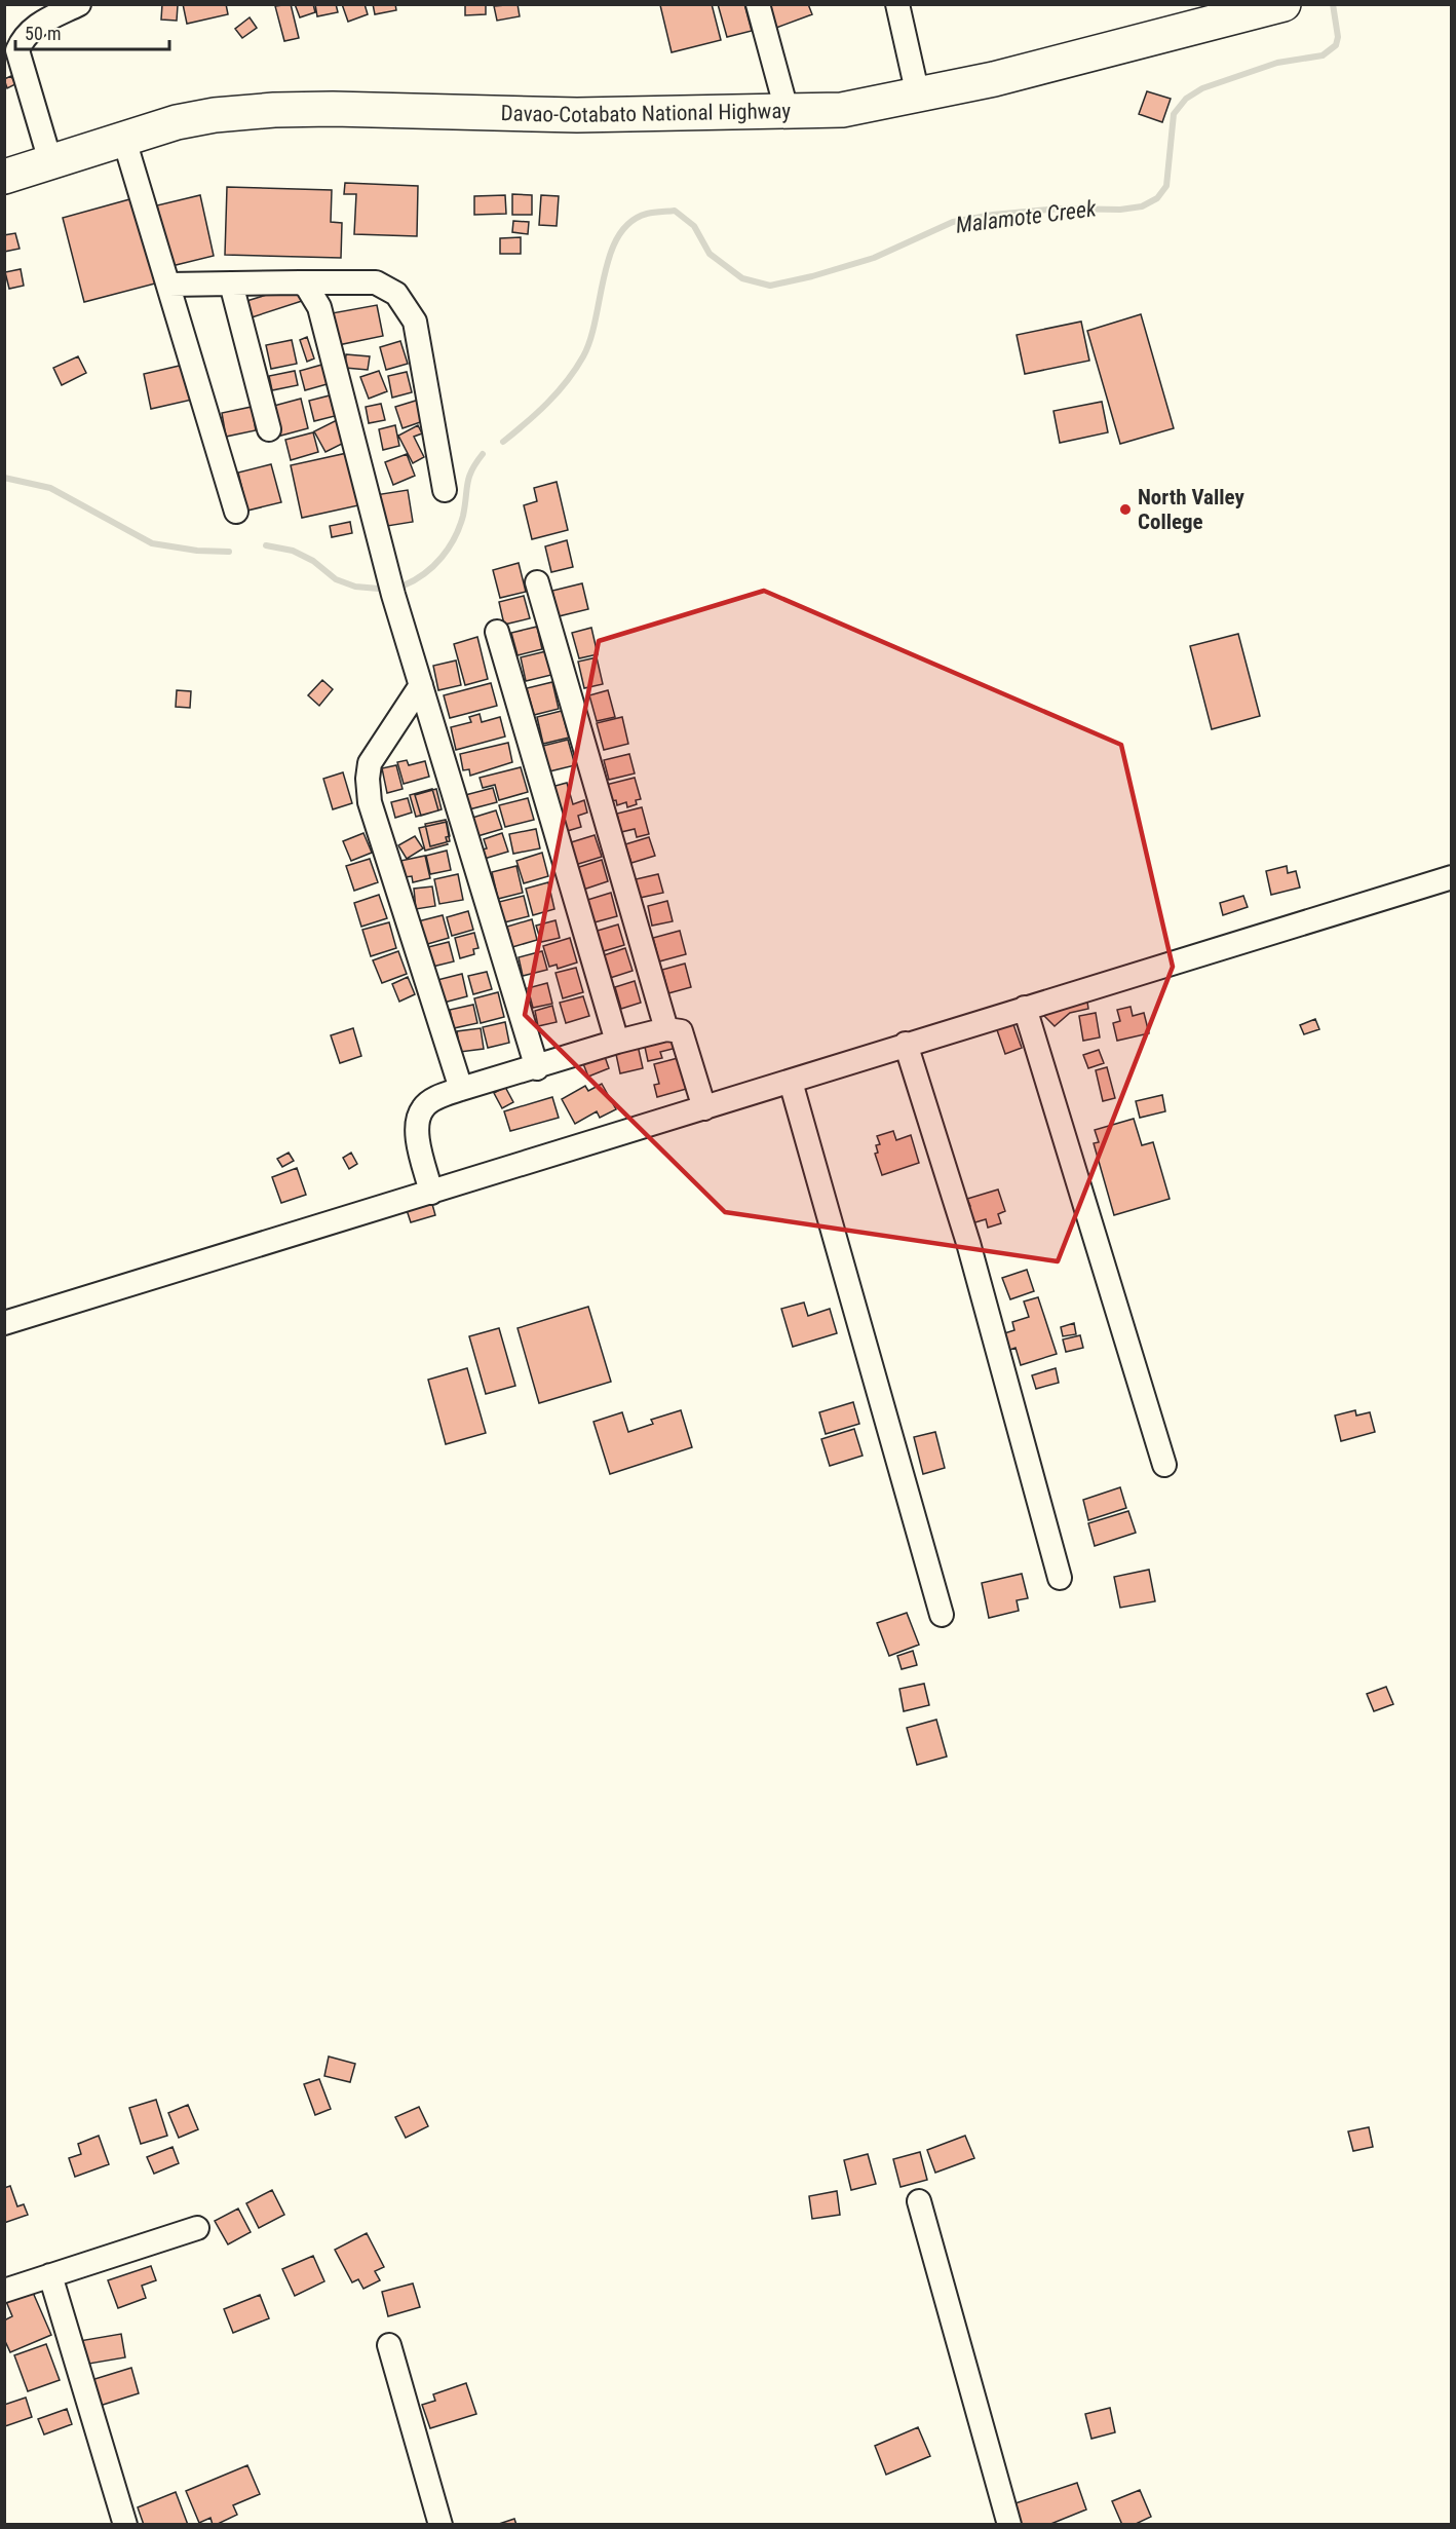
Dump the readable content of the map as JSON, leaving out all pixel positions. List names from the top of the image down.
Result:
{
  "streets": {
    "highway": ["Davao-Cotabato National Highway"]
  },
  "water": ["Malamote Creek"],
  "places": ["North Valley College"],
  "scale_bar": "50 m"
}
